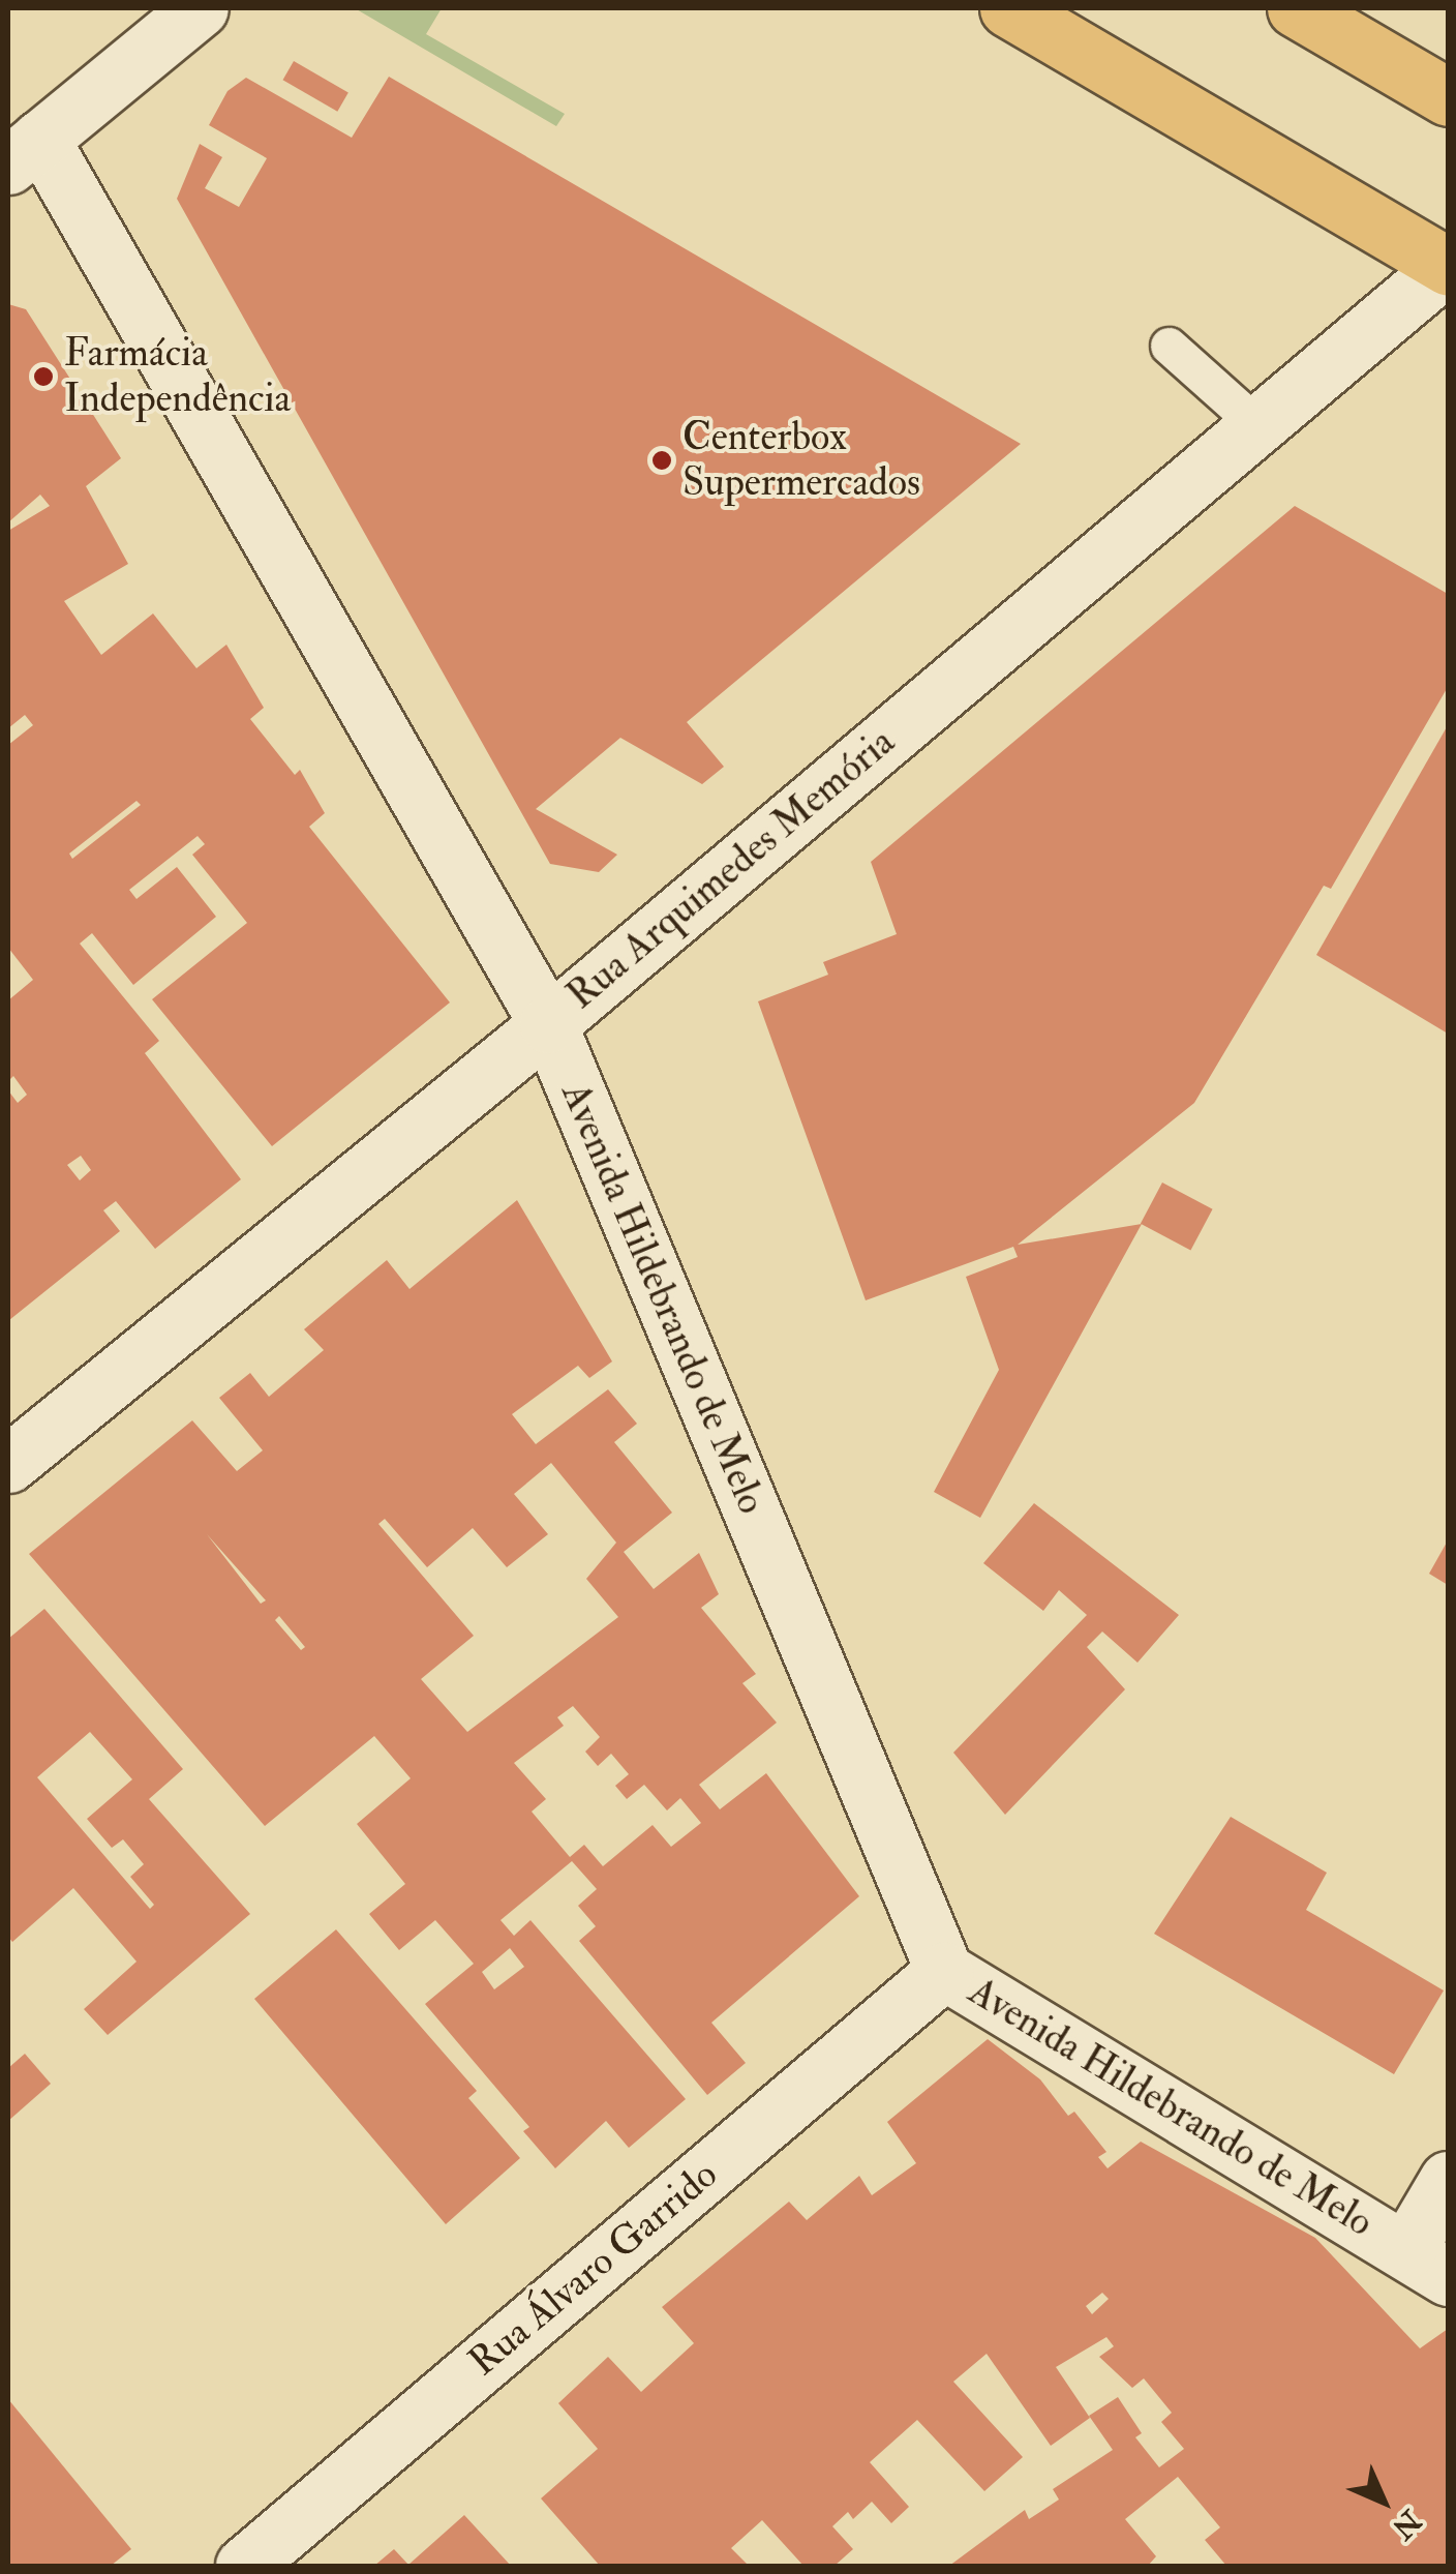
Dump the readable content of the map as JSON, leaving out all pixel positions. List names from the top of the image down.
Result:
{
  "streets": {
    "street": ["Rua Arquimedes Memória", "Avenida Hildebrando de Melo", "Rua Álvaro Garrido"]
  },
  "crossings": [
    ["Rua Arquimedes Memória", "Avenida Hildebrando de Melo"],
    ["Avenida Hildebrando de Melo", "Rua Álvaro Garrido"]
  ],
  "places": ["Farmácia Independência", "Centerbox Supermercados"],
  "north": "bottom right"
}
